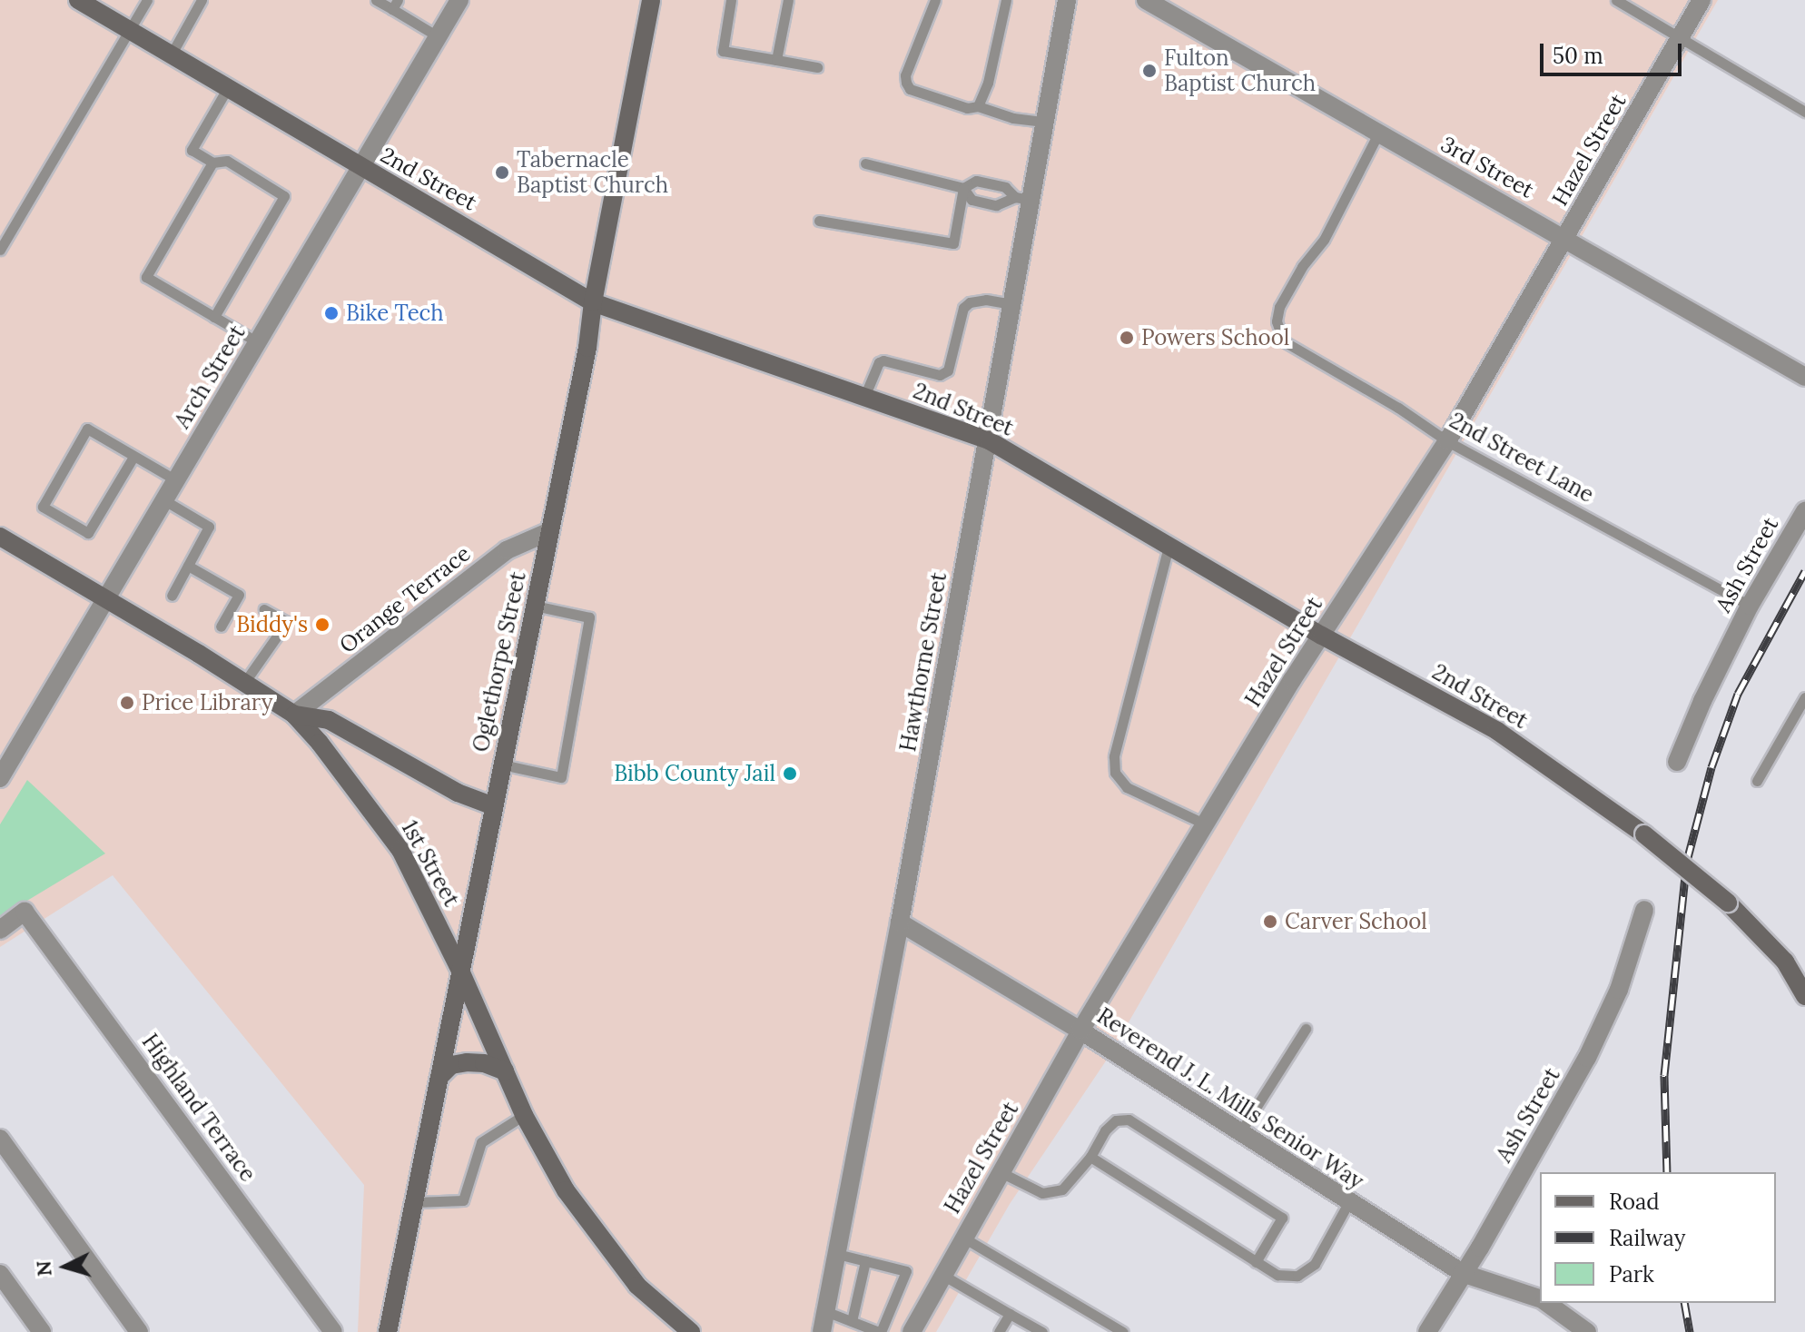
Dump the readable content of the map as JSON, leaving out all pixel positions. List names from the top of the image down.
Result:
{
  "streets": {
    "street": [
      "Hazel Street",
      "3rd Street",
      "2nd Street",
      "Arch Street",
      "Ash Street",
      "Orange Terrace",
      "Oglethorpe Street",
      "Hawthorne Street",
      "1st Street",
      "Reverend J. L. Mills Senior Way",
      "Highland Terrace"
    ],
    "lane": ["2nd Street Lane"]
  },
  "crossings": [
    ["Hazel Street", "3rd Street"],
    ["Hazel Street", "2nd Street"],
    ["Hazel Street", "2nd Street Lane"],
    ["Hazel Street", "Reverend J. L. Mills Senior Way"],
    ["3rd Street", "2nd Street Lane"],
    ["2nd Street", "Arch Street"],
    ["2nd Street", "Oglethorpe Street"],
    ["2nd Street", "Hawthorne Street"],
    ["Arch Street", "1st Street"],
    ["2nd Street Lane", "Ash Street"],
    ["Ash Street", "Reverend J. L. Mills Senior Way"],
    ["Orange Terrace", "Oglethorpe Street"],
    ["Orange Terrace", "1st Street"],
    ["Oglethorpe Street", "1st Street"],
    ["Hawthorne Street", "Reverend J. L. Mills Senior Way"]
  ],
  "places": [
    "Fulton Baptist Church",
    "Tabernacle Baptist Church",
    "Bike Tech",
    "Powers School",
    "Biddy's",
    "Price Library",
    "Bibb County Jail",
    "Carver School"
  ],
  "legend": ["Road", "Railway", "Park"],
  "scale_bar": "50 m",
  "north": "left"
}
